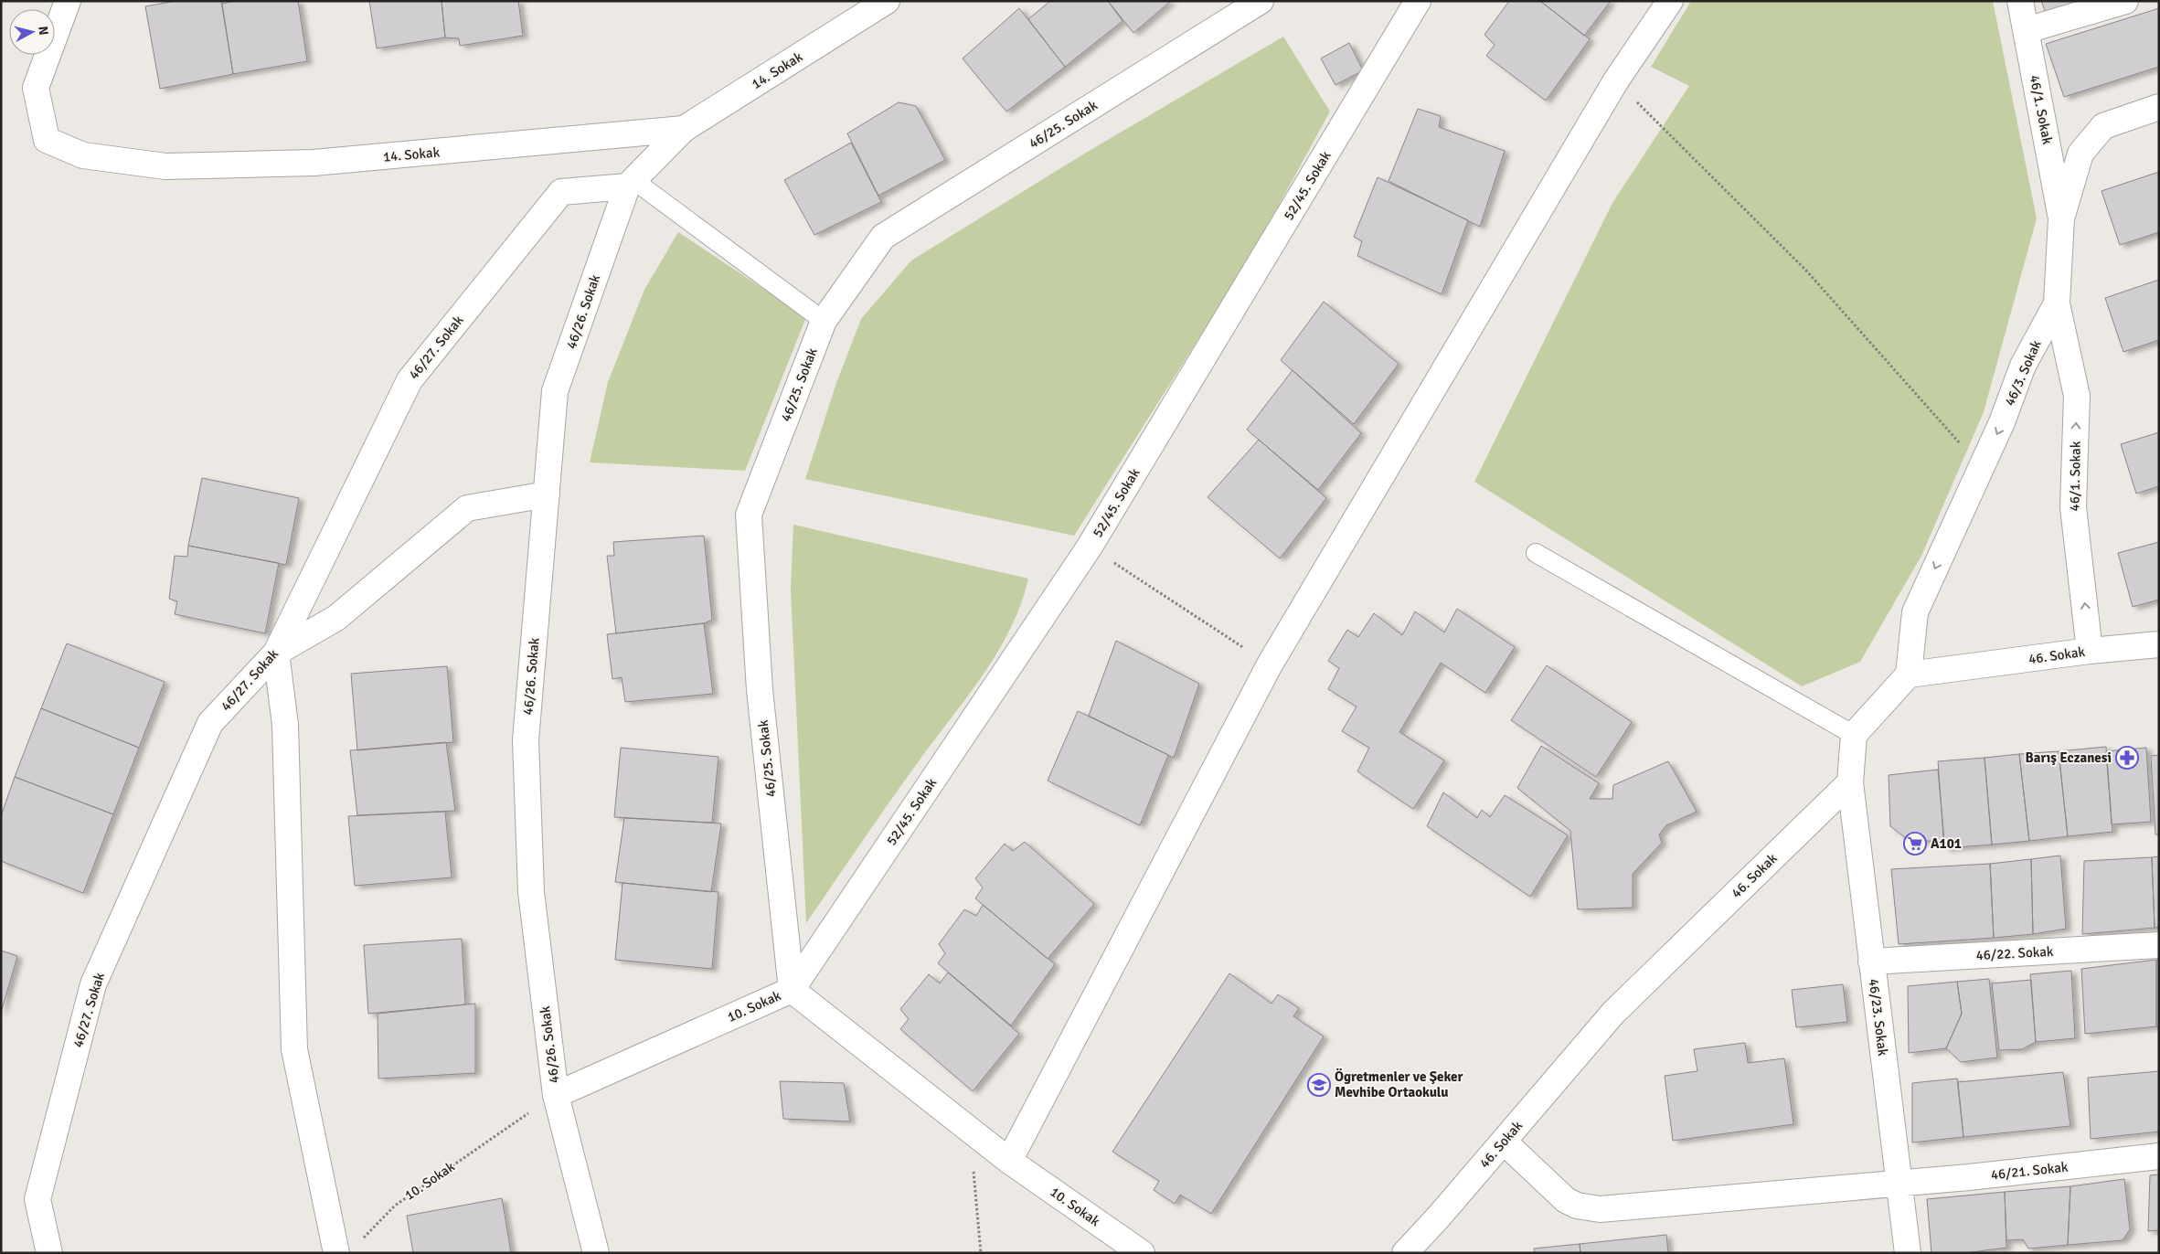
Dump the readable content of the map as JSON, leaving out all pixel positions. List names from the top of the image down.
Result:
{
  "streets": {
    "street": [
      "14. Sokak",
      "46/1. Sokak",
      "46/25. Sokak",
      "52/45. Sokak",
      "46/26. Sokak",
      "46/27. Sokak",
      "46/3. Sokak",
      "46. Sokak",
      "46/22. Sokak",
      "10. Sokak",
      "46/23. Sokak",
      "46/21. Sokak"
    ]
  },
  "crossings": [
    ["14. Sokak", "46/26. Sokak"],
    ["46/1. Sokak", "46/3. Sokak"],
    ["46/1. Sokak", "46. Sokak"],
    ["46/25. Sokak", "52/45. Sokak"],
    ["46/25. Sokak", "10. Sokak"],
    ["52/45. Sokak", "10. Sokak"],
    ["46/26. Sokak", "46/27. Sokak"],
    ["46/26. Sokak", "10. Sokak"],
    ["46/3. Sokak", "46. Sokak"],
    ["46. Sokak", "46/23. Sokak"],
    ["46. Sokak", "46/21. Sokak"],
    ["46/22. Sokak", "46/23. Sokak"],
    ["46/23. Sokak", "46/21. Sokak"]
  ],
  "one_way": ["46/1. Sokak", "46/3. Sokak"],
  "places": {
    "pharmacy": ["Barış Eczanesi"],
    "supermarket": ["A101"],
    "school or university": ["Ögretmenler ve Şeker Mevhibe Ortaokulu"]
  },
  "north": "right"
}
